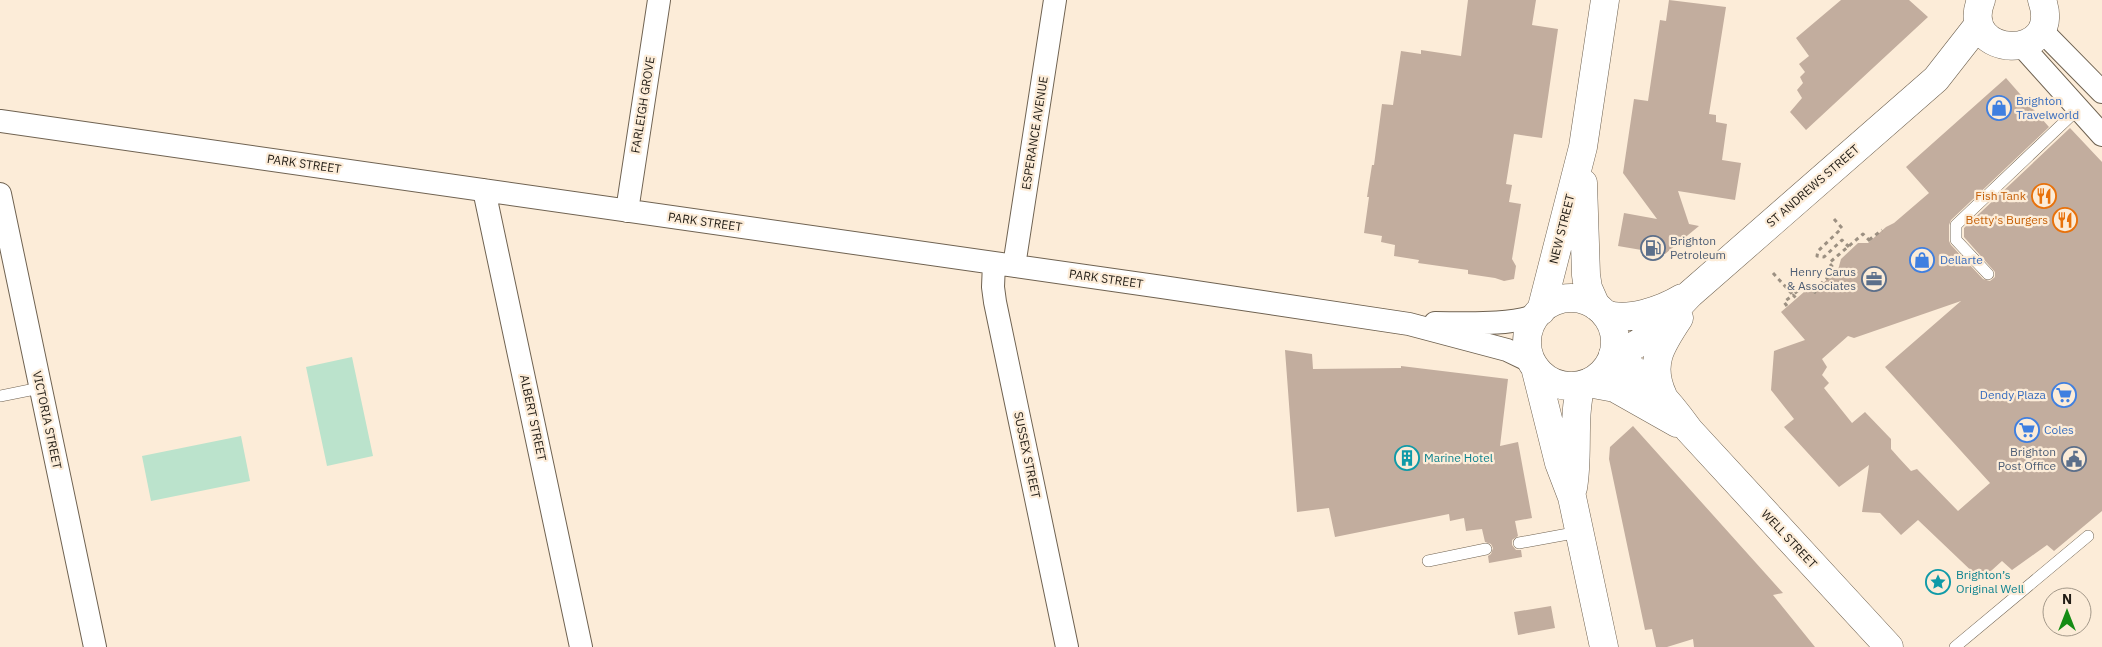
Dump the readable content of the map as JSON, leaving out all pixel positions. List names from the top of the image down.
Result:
{
  "streets": {
    "street": [
      "FARLEIGH GROVE",
      "ESPERANCE AVENUE",
      "PARK STREET",
      "ST ANDREWS STREET",
      "NEW STREET",
      "ALBERT STREET",
      "VICTORIA STREET",
      "SUSSEX STREET",
      "WELL STREET"
    ]
  },
  "crossings": [
    ["FARLEIGH GROVE", "PARK STREET"],
    ["ESPERANCE AVENUE", "PARK STREET"],
    ["ESPERANCE AVENUE", "SUSSEX STREET"],
    ["PARK STREET", "ST ANDREWS STREET"],
    ["PARK STREET", "NEW STREET"],
    ["PARK STREET", "ALBERT STREET"],
    ["PARK STREET", "SUSSEX STREET"],
    ["PARK STREET", "WELL STREET"],
    ["ST ANDREWS STREET", "NEW STREET"],
    ["ST ANDREWS STREET", "WELL STREET"],
    ["NEW STREET", "WELL STREET"]
  ],
  "places": {
    "shop": ["Brighton Travelworld", "Dellarte"],
    "restaurant": ["Fish Tank", "Betty's Burgers"],
    "fuel station": ["Brighton Petroleum"],
    "office": ["Henry Carus & Associates"],
    "supermarket": ["Dendy Plaza", "Coles"],
    "building": ["Marine Hotel"],
    "public building": ["Brighton Post Office"],
    "place": ["Brighton’s Original Well"]
  },
  "north": "top"
}
